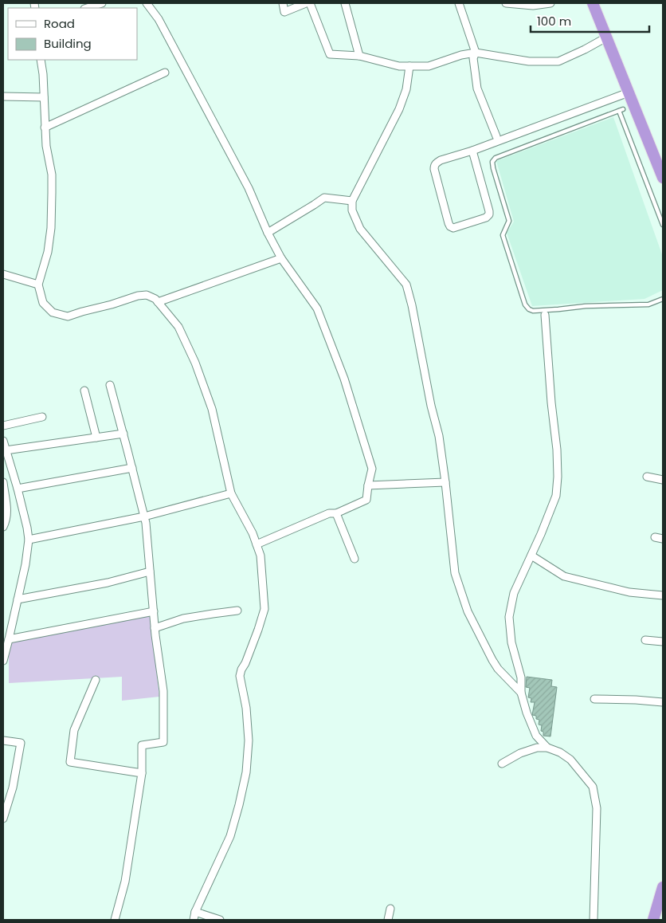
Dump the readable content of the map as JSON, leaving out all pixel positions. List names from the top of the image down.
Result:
{
  "legend": ["Road", "Building"],
  "scale_bar": "100 m"
}
